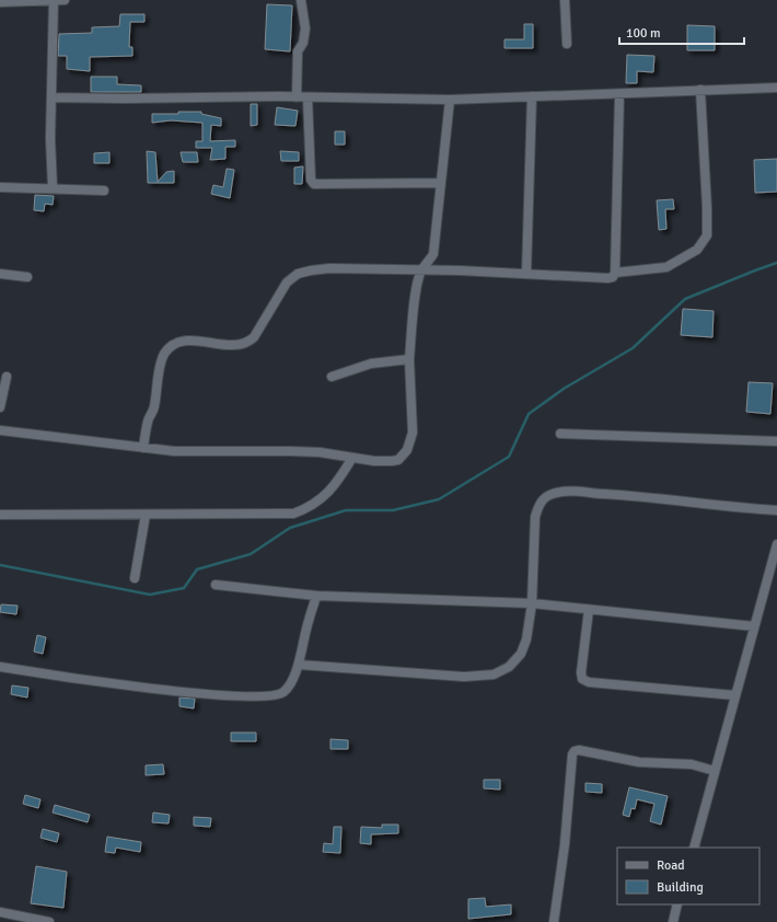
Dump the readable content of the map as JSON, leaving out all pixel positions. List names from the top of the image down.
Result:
{
  "legend": ["Road", "Building"],
  "scale_bar": "100 m"
}
